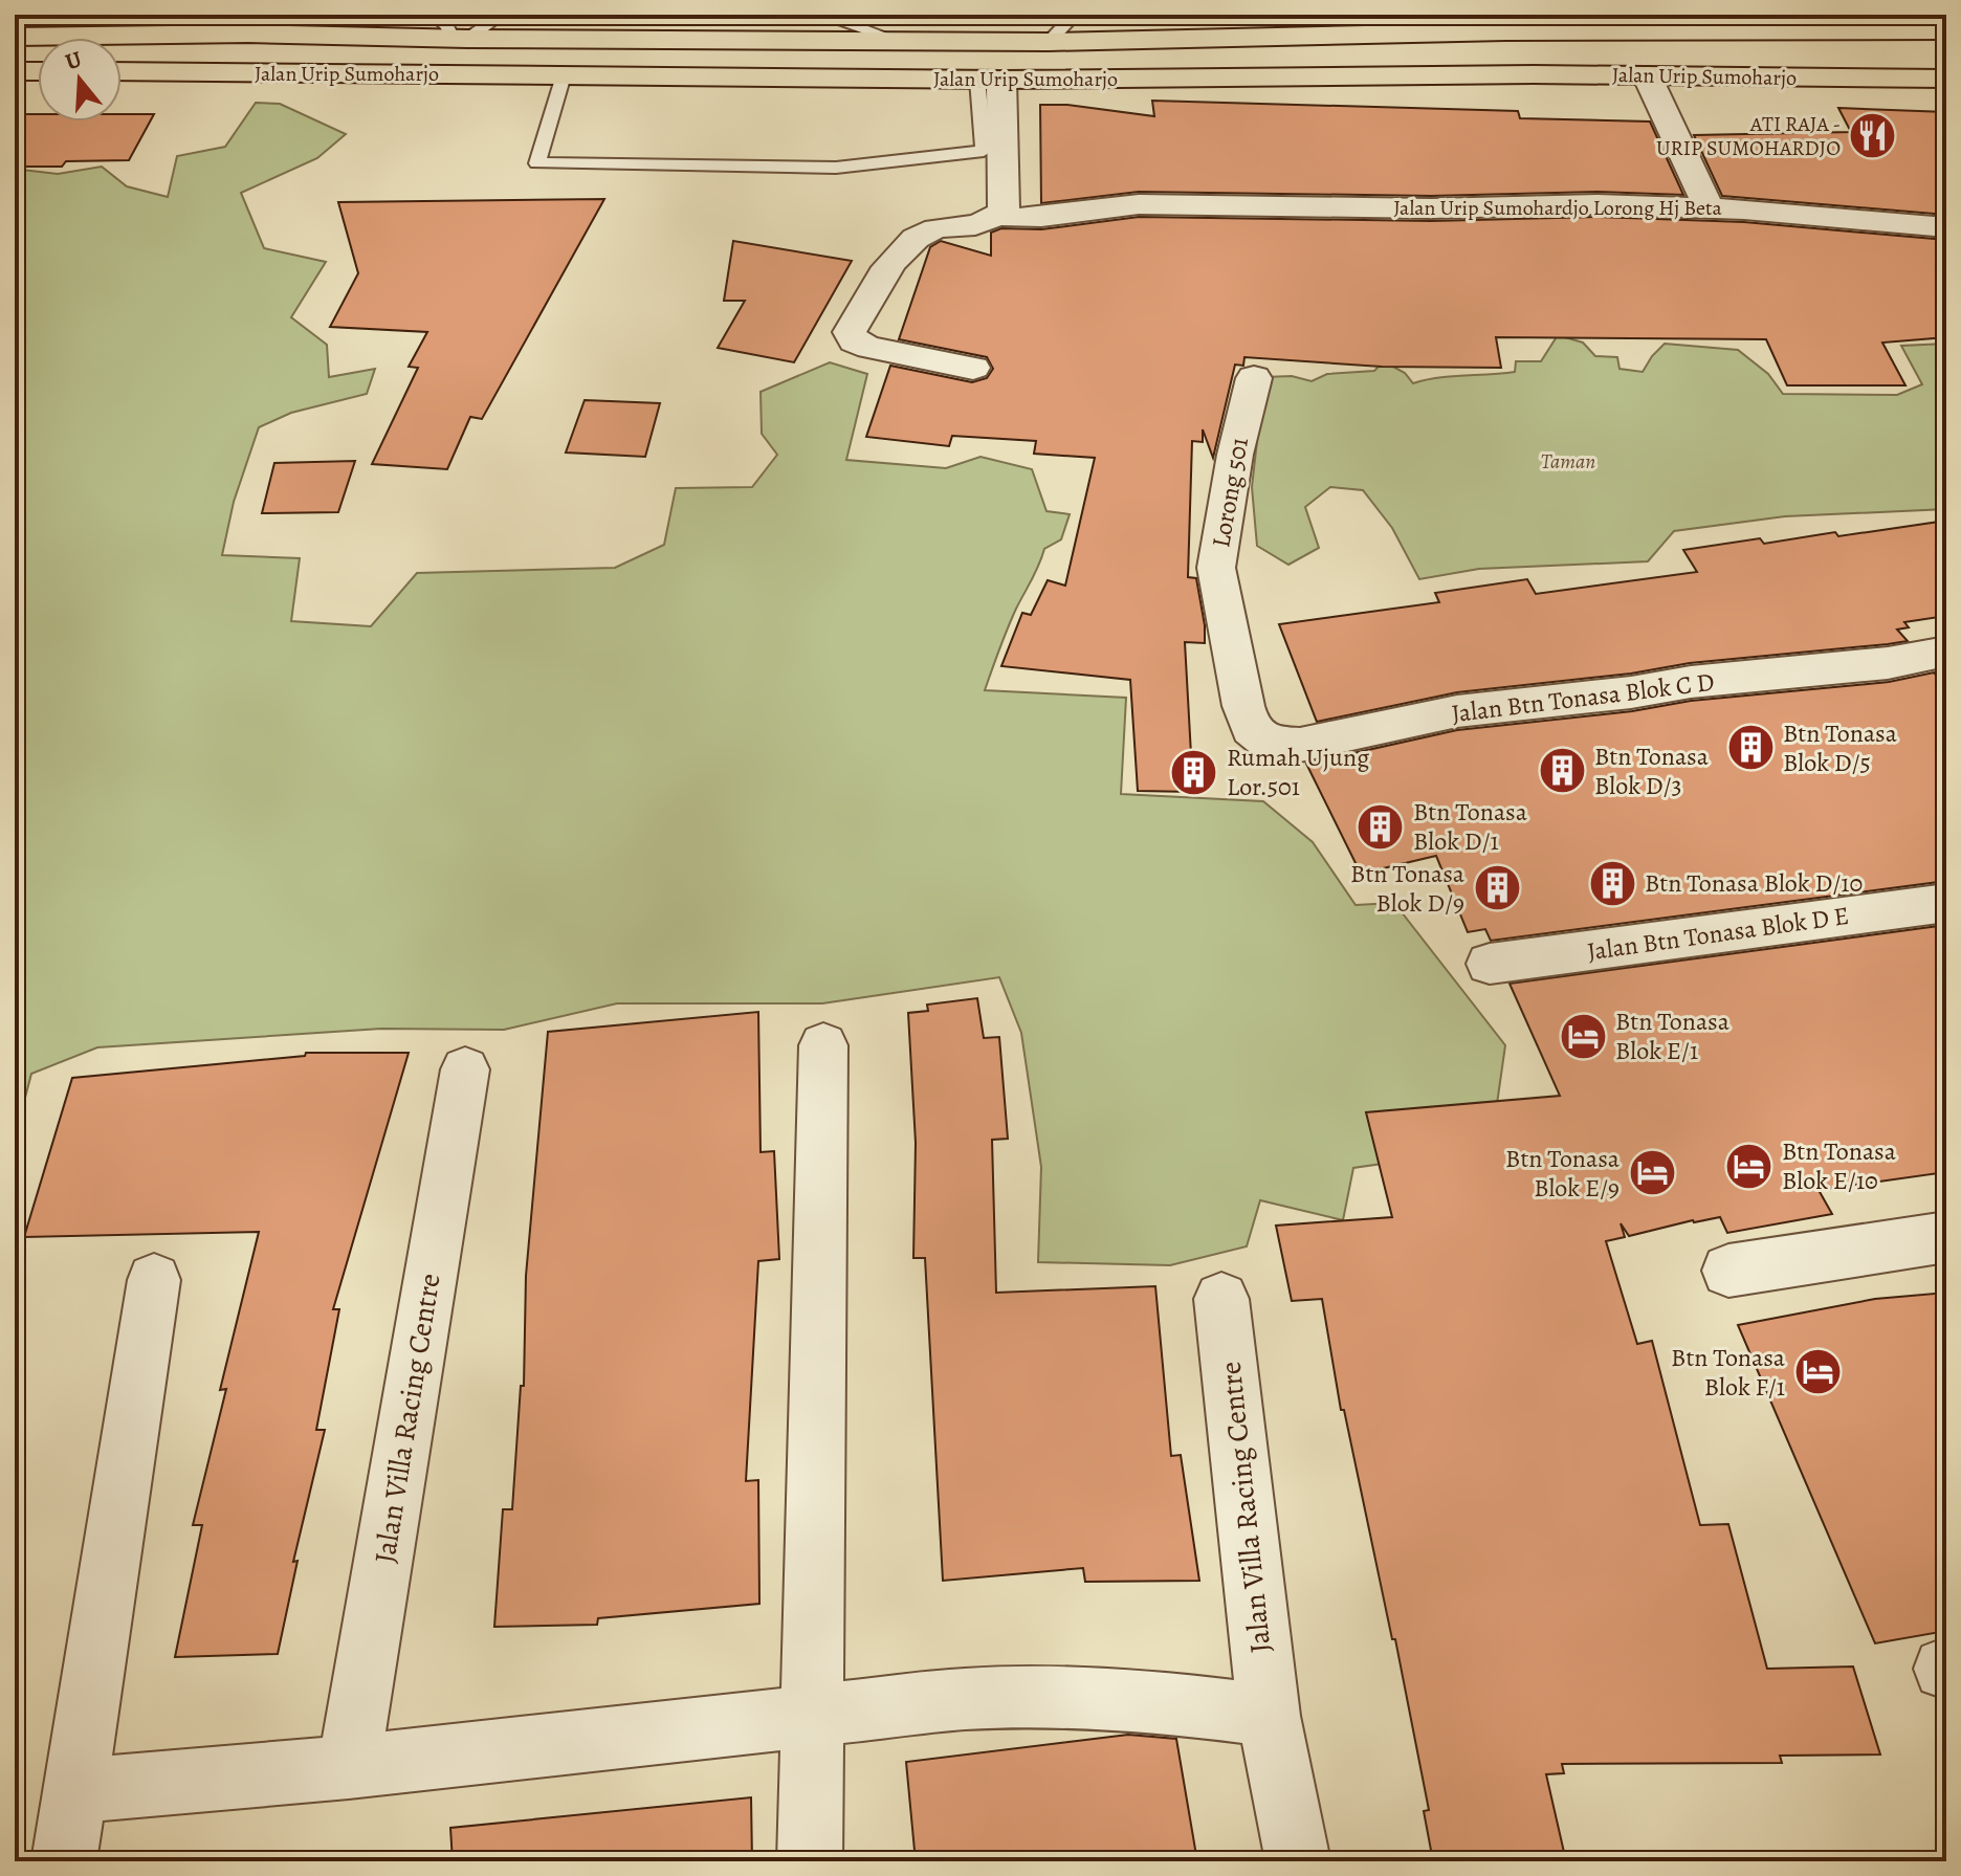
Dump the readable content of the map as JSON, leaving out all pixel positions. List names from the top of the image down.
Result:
{
  "streets": {
    "highway": ["Jalan Urip Sumoharjo"],
    "street": [
      "Jalan Urip Sumohardjo Lorong Hj Beta",
      "Lorong 501",
      "Jalan Btn Tonasa Blok C D",
      "Jalan Btn Tonasa Blok D E",
      "Jalan Villa Racing Centre"
    ]
  },
  "crossings": [
    ["Lorong 501", "Jalan Btn Tonasa Blok C D"]
  ],
  "parks": ["Taman"],
  "places": {
    "restaurant": ["ATI RAJA - URIP SUMOHARDJO"],
    "building": [
      "Btn Tonasa Blok D/5",
      "Btn Tonasa Blok D/3",
      "Rumah Ujung Lor.501",
      "Btn Tonasa Blok D/1",
      "Btn Tonasa Blok D/10",
      "Btn Tonasa Blok D/9"
    ],
    "hotel": [
      "Btn Tonasa Blok E/1",
      "Btn Tonasa Blok E/10",
      "Btn Tonasa Blok E/9",
      "Btn Tonasa Blok F/1"
    ]
  },
  "north": "top"
}
